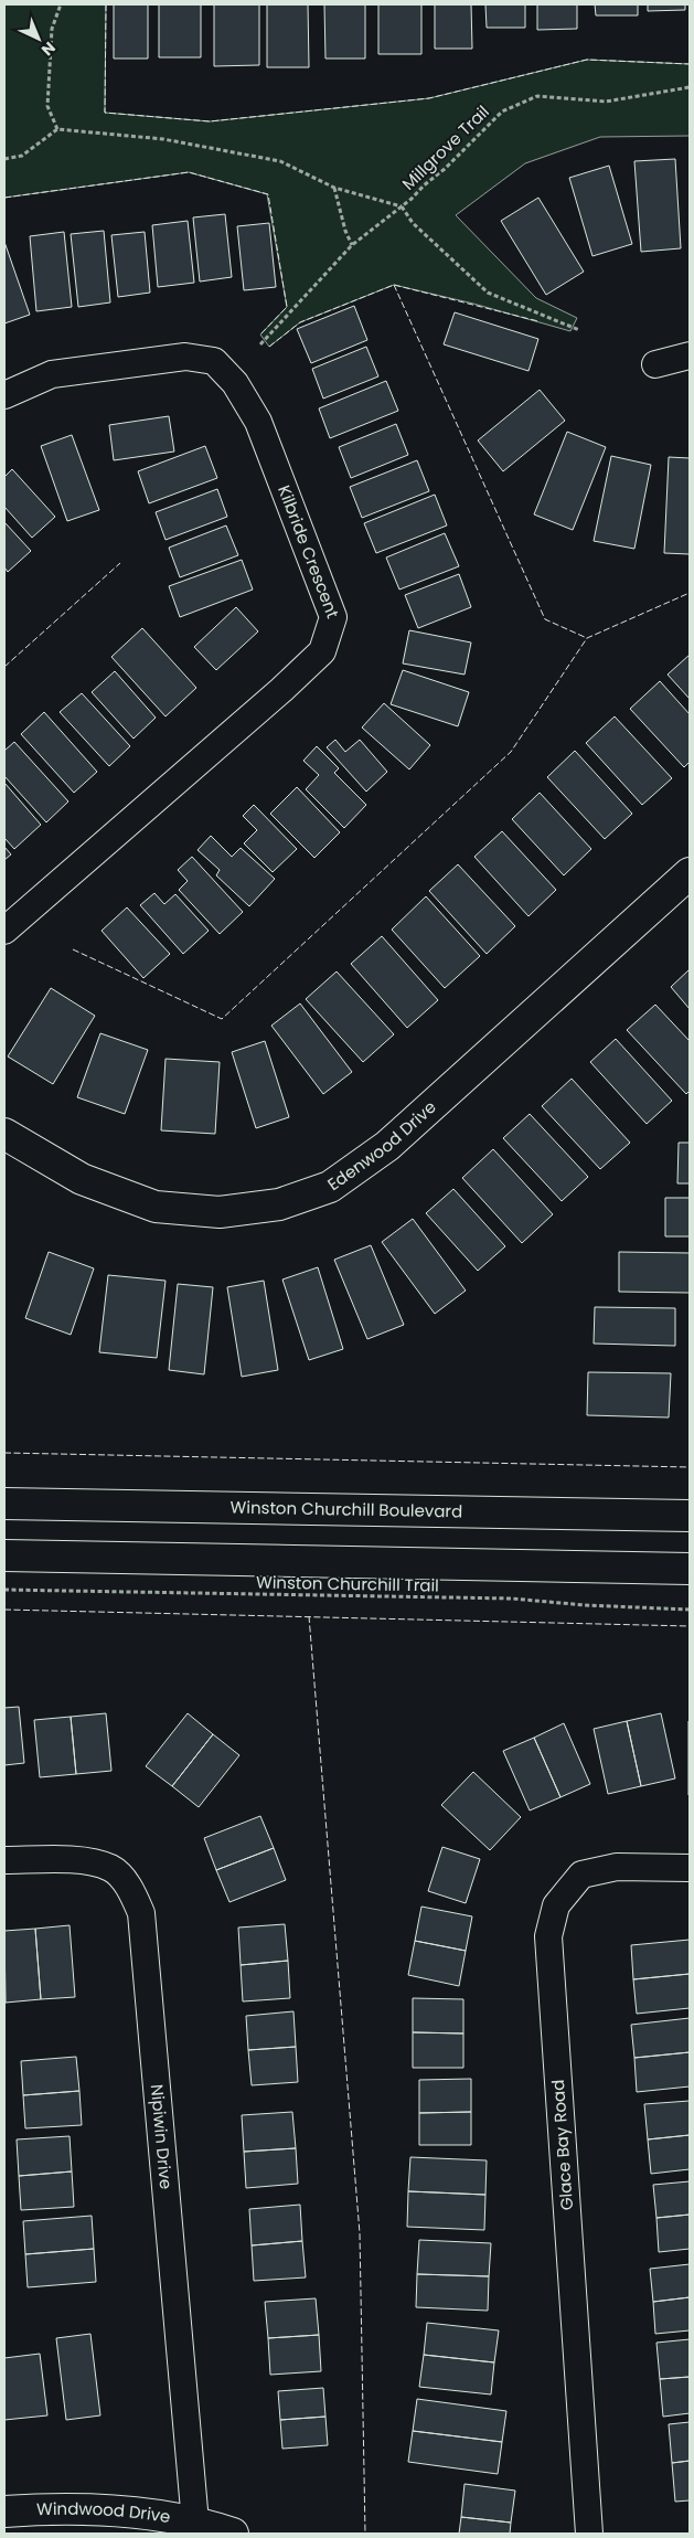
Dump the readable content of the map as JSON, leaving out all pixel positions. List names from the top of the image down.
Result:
{
  "streets": {
    "main road": ["Edenwood Drive", "Winston Churchill Boulevard", "Windwood Drive"],
    "street": ["Kilbride Crescent", "Nipiwin Drive", "Glace Bay Road"],
    "path": ["Millgrove Trail", "Winston Churchill Trail"]
  },
  "crossings": [
    ["Nipiwin Drive", "Windwood Drive"]
  ],
  "north": "bottom right"
}
